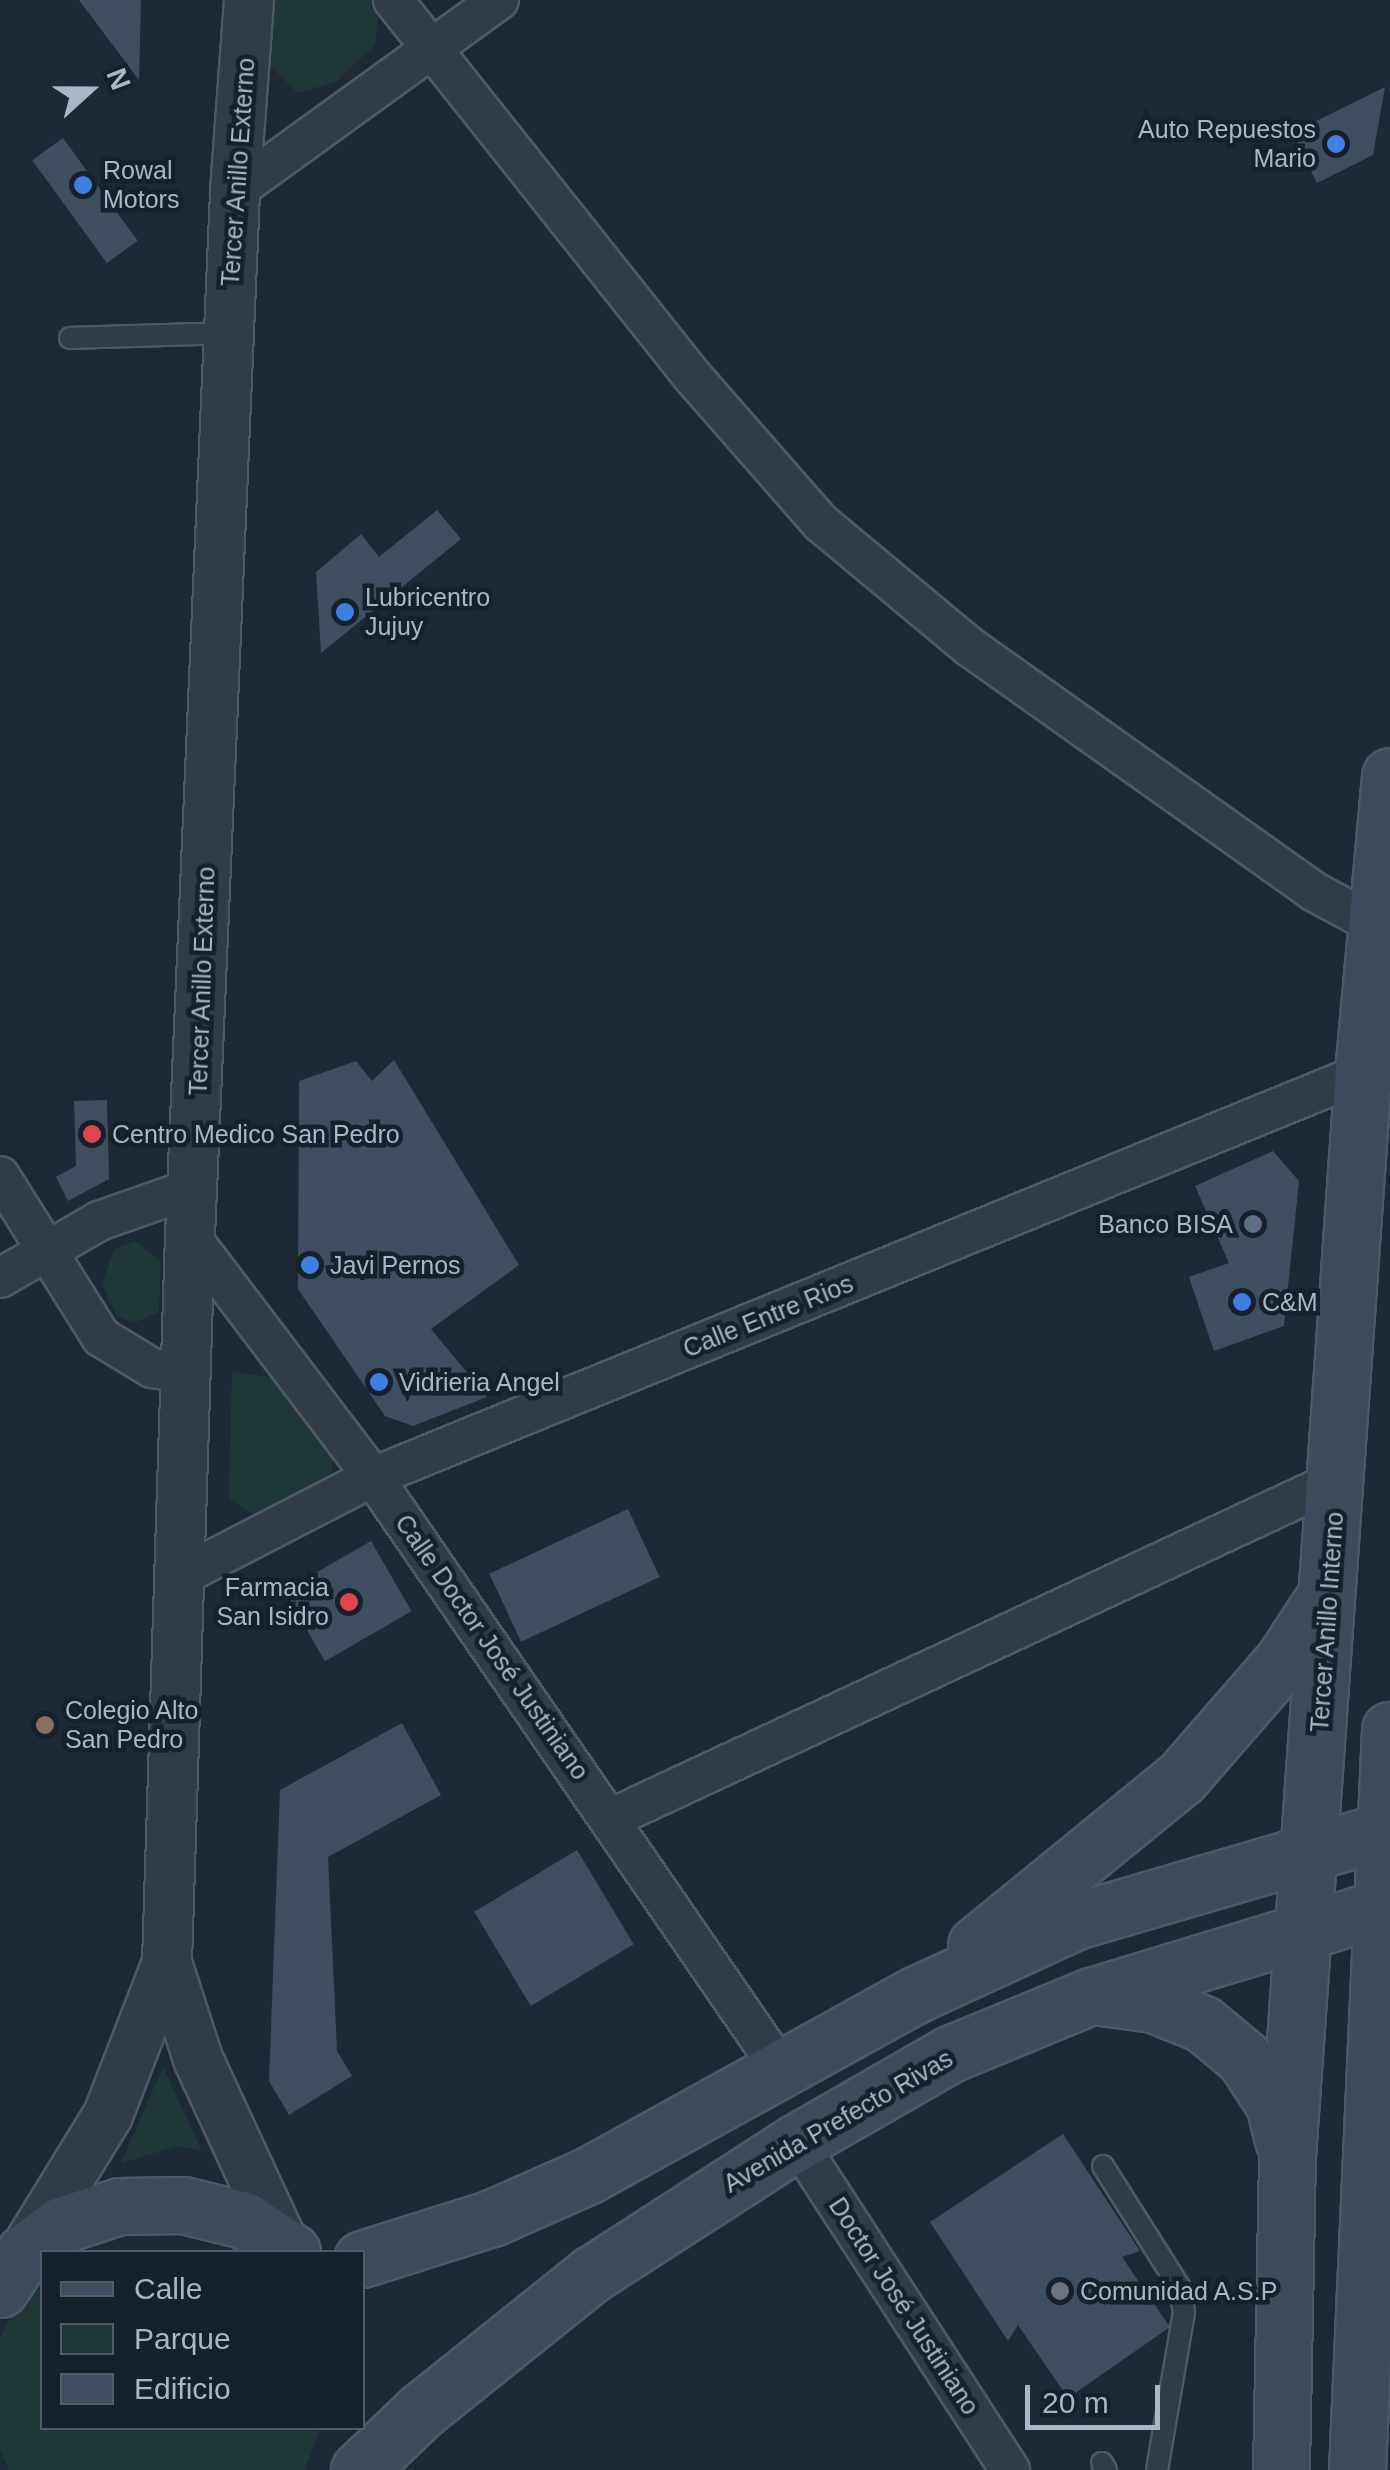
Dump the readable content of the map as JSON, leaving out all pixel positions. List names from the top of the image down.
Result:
{
  "streets": {
    "main road": ["Tercer Anillo Interno", "Avenida Prefecto Rivas"],
    "street": [
      "Tercer Anillo Externo",
      "Calle Entre Rios",
      "Calle Doctor José Justiniano",
      "Doctor José Justiniano"
    ]
  },
  "crossings": [
    ["Tercer Anillo Externo", "Calle Entre Rios"],
    ["Tercer Anillo Externo", "Calle Doctor José Justiniano"],
    ["Calle Entre Rios", "Tercer Anillo Interno"],
    ["Calle Entre Rios", "Calle Doctor José Justiniano"],
    ["Tercer Anillo Interno", "Avenida Prefecto Rivas"],
    ["Avenida Prefecto Rivas", "Doctor José Justiniano"]
  ],
  "places": [
    "Auto Repuestos Mario",
    "Rowal Motors",
    "Lubricentro Jujuy",
    "Centro Medico San Pedro",
    "Banco BISA",
    "Javi Pernos",
    "C&M",
    "Vidrieria Angel",
    "Farmacia San Isidro",
    "Colegio Alto San Pedro",
    "Comunidad A.S.P"
  ],
  "legend": ["Calle", "Parque", "Edificio"],
  "scale_bar": "20 m",
  "north": "right"
}
